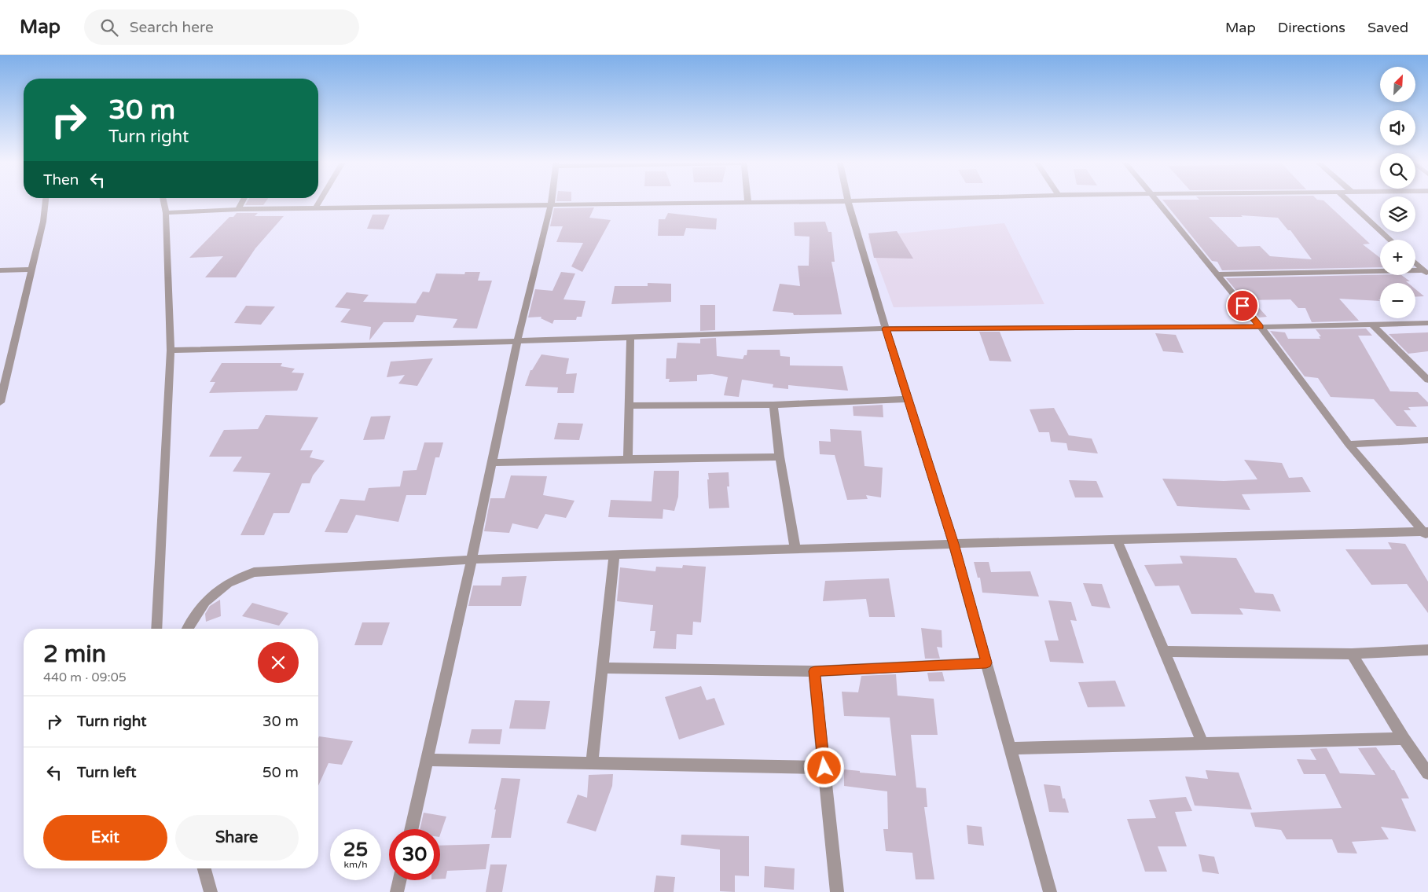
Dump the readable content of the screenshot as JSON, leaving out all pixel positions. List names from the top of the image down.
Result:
{
  "north": "top right",
  "page": {
    "header": "Map",
    "search": "Search here",
    "nav": ["Map", "Directions", "Saved"],
    "map_buttons": ["+", "−"],
    "turn": ["30 m", "Turn right"],
    "then": "Then",
    "heading": ["2 min", "440 m · 09:05"],
    "list": [
      {
        "name": "Turn right",
        "value": "30 m"
      },
      {
        "name": "Turn left",
        "value": "50 m"
      }
    ],
    "buttons": ["Exit", "Share"],
    "speed": "25 km/h",
    "limit": "30"
  }
}
